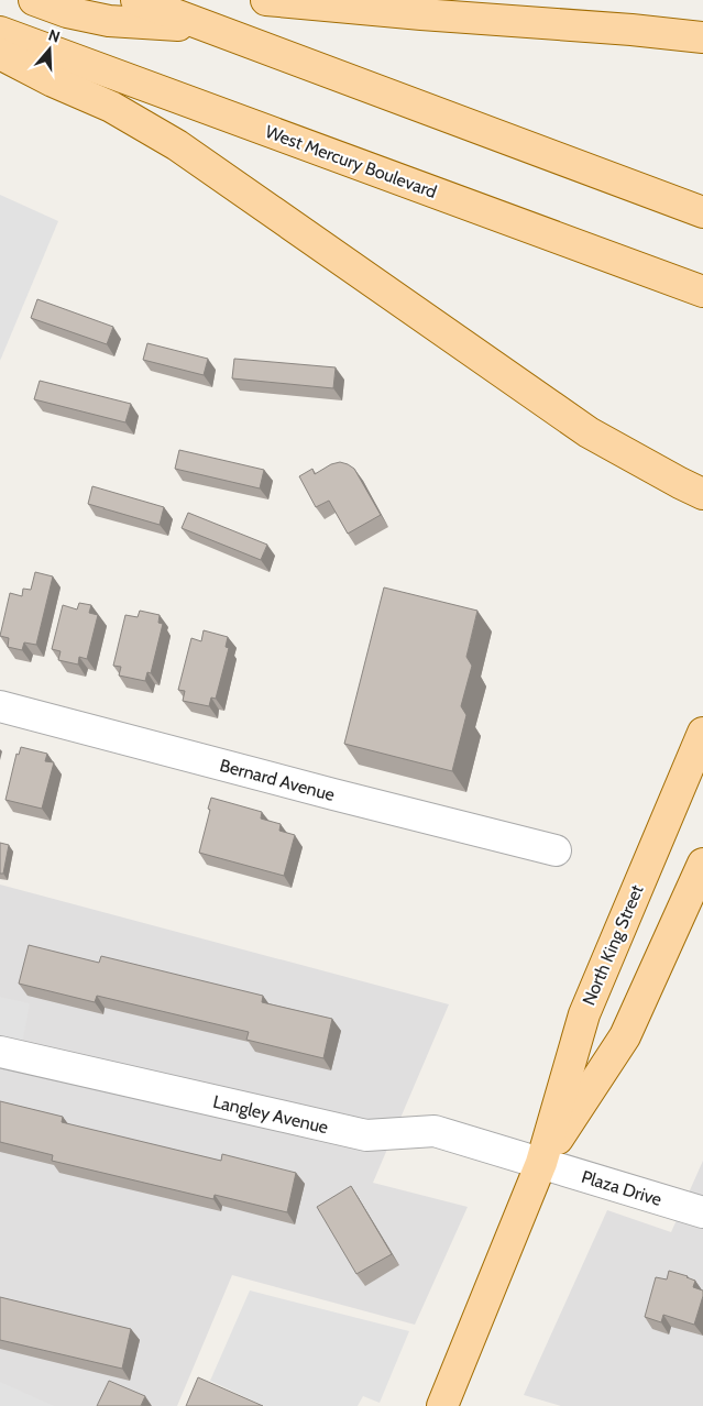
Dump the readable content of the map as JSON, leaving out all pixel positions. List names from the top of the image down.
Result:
{
  "streets": {
    "main road": ["West Mercury Boulevard", "North King Street"],
    "street": ["Bernard Avenue", "Langley Avenue", "Plaza Drive"]
  },
  "crossings": [
    ["North King Street", "Langley Avenue"],
    ["North King Street", "Plaza Drive"],
    ["Langley Avenue", "Plaza Drive"]
  ],
  "north": "top"
}
